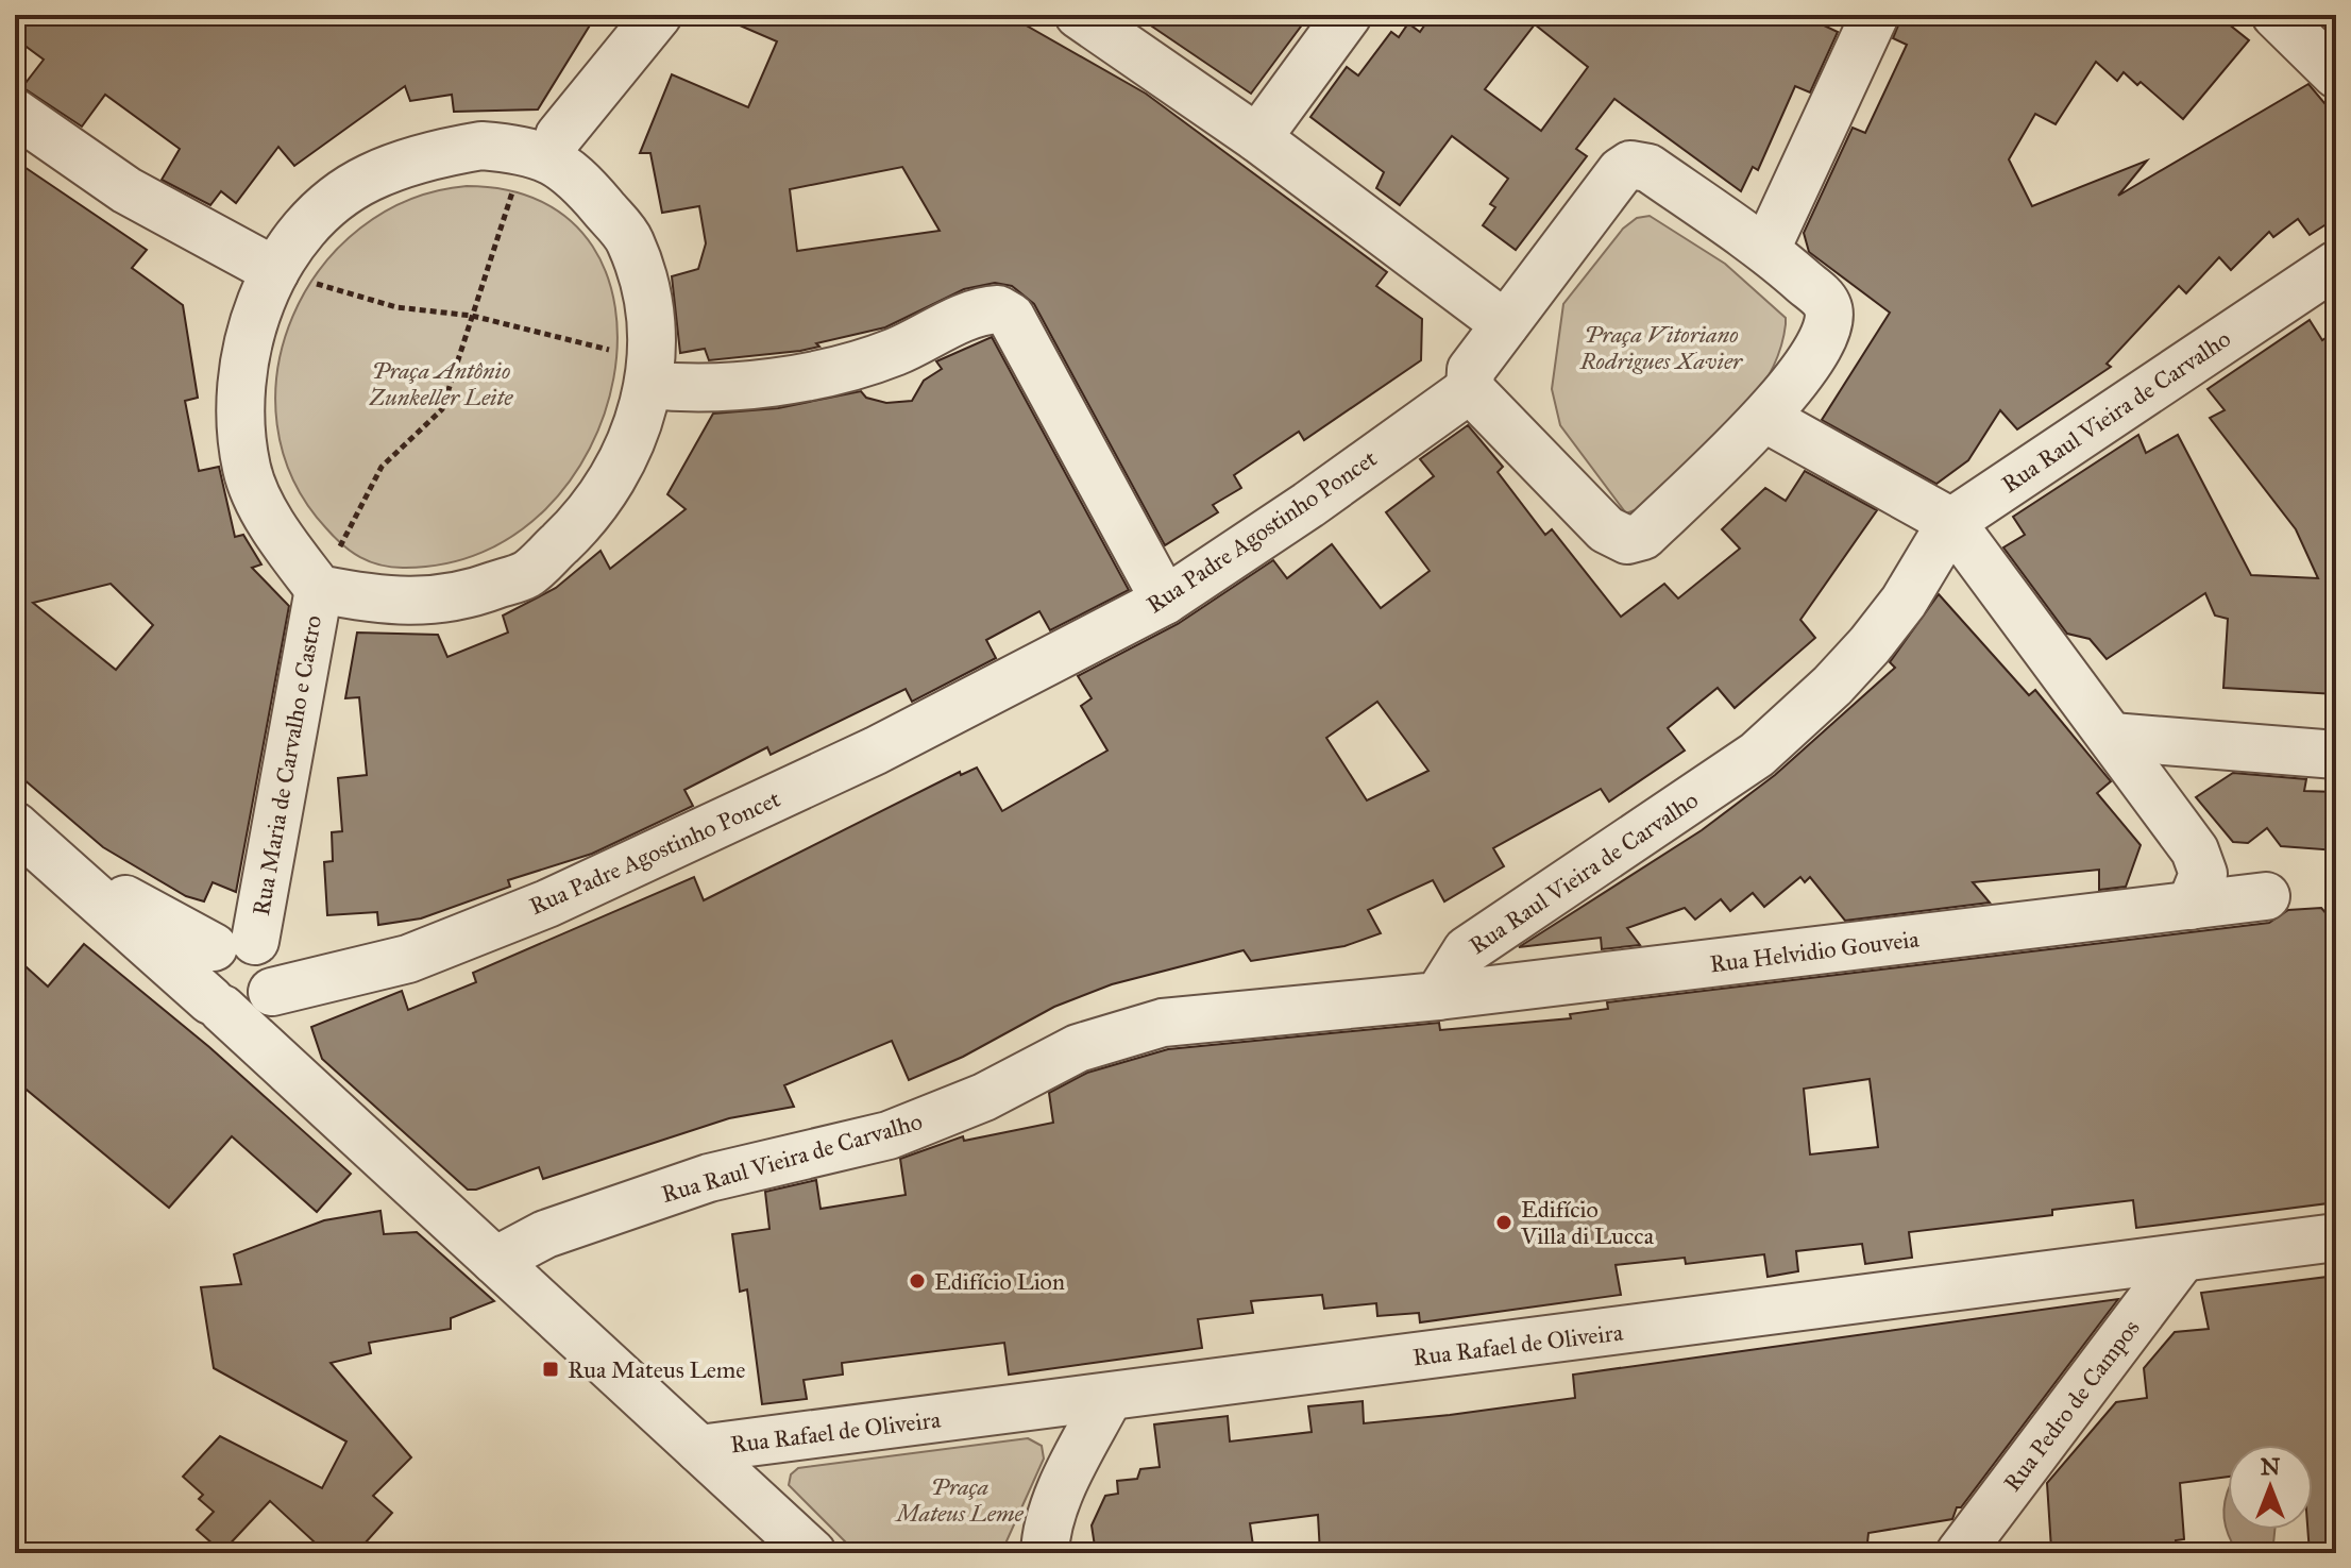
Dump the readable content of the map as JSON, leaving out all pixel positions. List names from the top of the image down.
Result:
{
  "streets": {
    "street": [
      "Rua Raul Vieira de Carvalho",
      "Rua Padre Agostinho Poncet",
      "Rua Maria de Carvalho e Castro",
      "Rua Helvidio Gouveia",
      "Rua Rafael de Oliveira",
      "Rua Pedro de Campos"
    ]
  },
  "crossings": [
    ["Rua Raul Vieira de Carvalho", "Rua Helvidio Gouveia"],
    ["Rua Padre Agostinho Poncet", "Rua Maria de Carvalho e Castro"],
    ["Rua Rafael de Oliveira", "Rua Pedro de Campos"]
  ],
  "parks": ["Praça Vitoriano Rodrigues Xavier", "Praça Antônio Zunkeller Leite", "Praça Mateus Leme"],
  "places": {
    "other": ["Edifício Villa di Lucca", "Edifício Lion"],
    "transit": ["Rua Mateus Leme"]
  },
  "north": "top"
}
